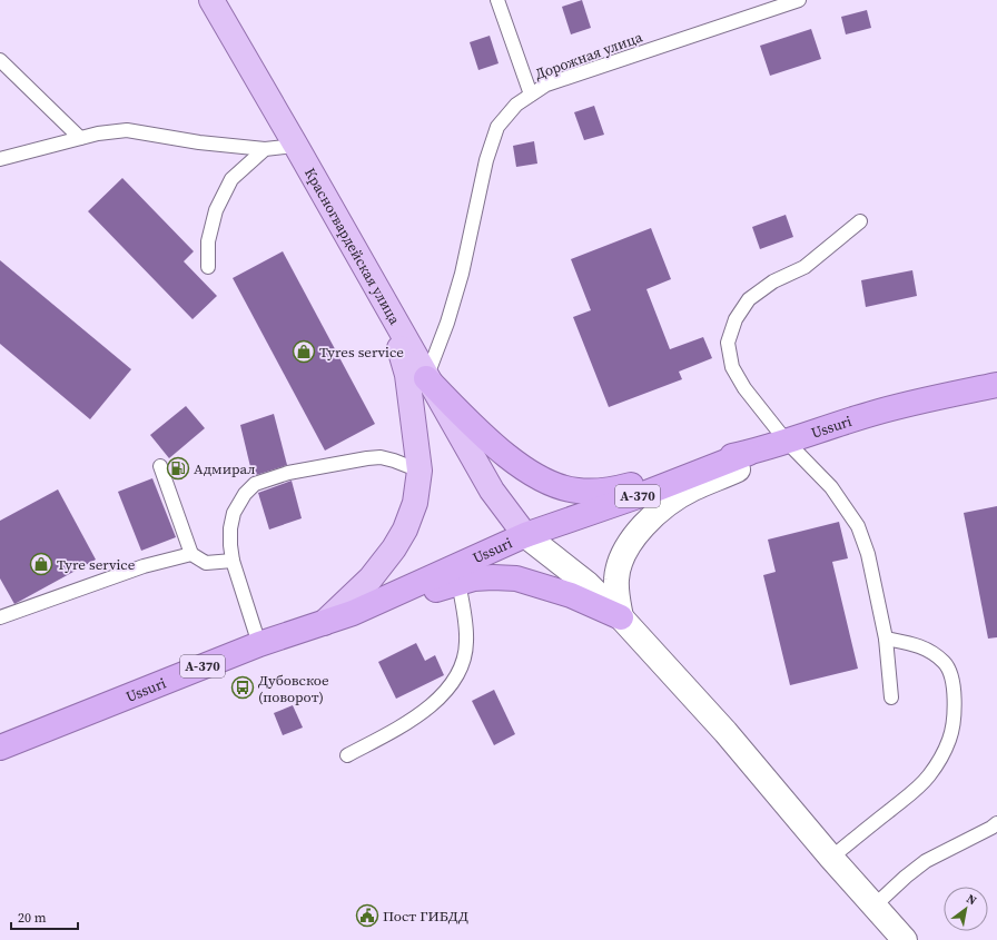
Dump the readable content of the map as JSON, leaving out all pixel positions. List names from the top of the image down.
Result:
{
  "streets": {
    "highway": ["Ussuri", "А-370"],
    "main road": ["Красногвардейская улица"],
    "lane": ["Дорожная улица"]
  },
  "crossings": [
    ["Дорожная улица", "Красногвардейская улица"],
    ["Красногвардейская улица", "Ussuri"]
  ],
  "places": {
    "shop": ["Tyres service", "Tyre service"],
    "fuel station": ["Адмирал"],
    "bus stop": ["Дубовское (поворот)"],
    "public building": ["Пост ГИБДД"]
  },
  "scale_bar": "20 m",
  "north": "top right"
}
